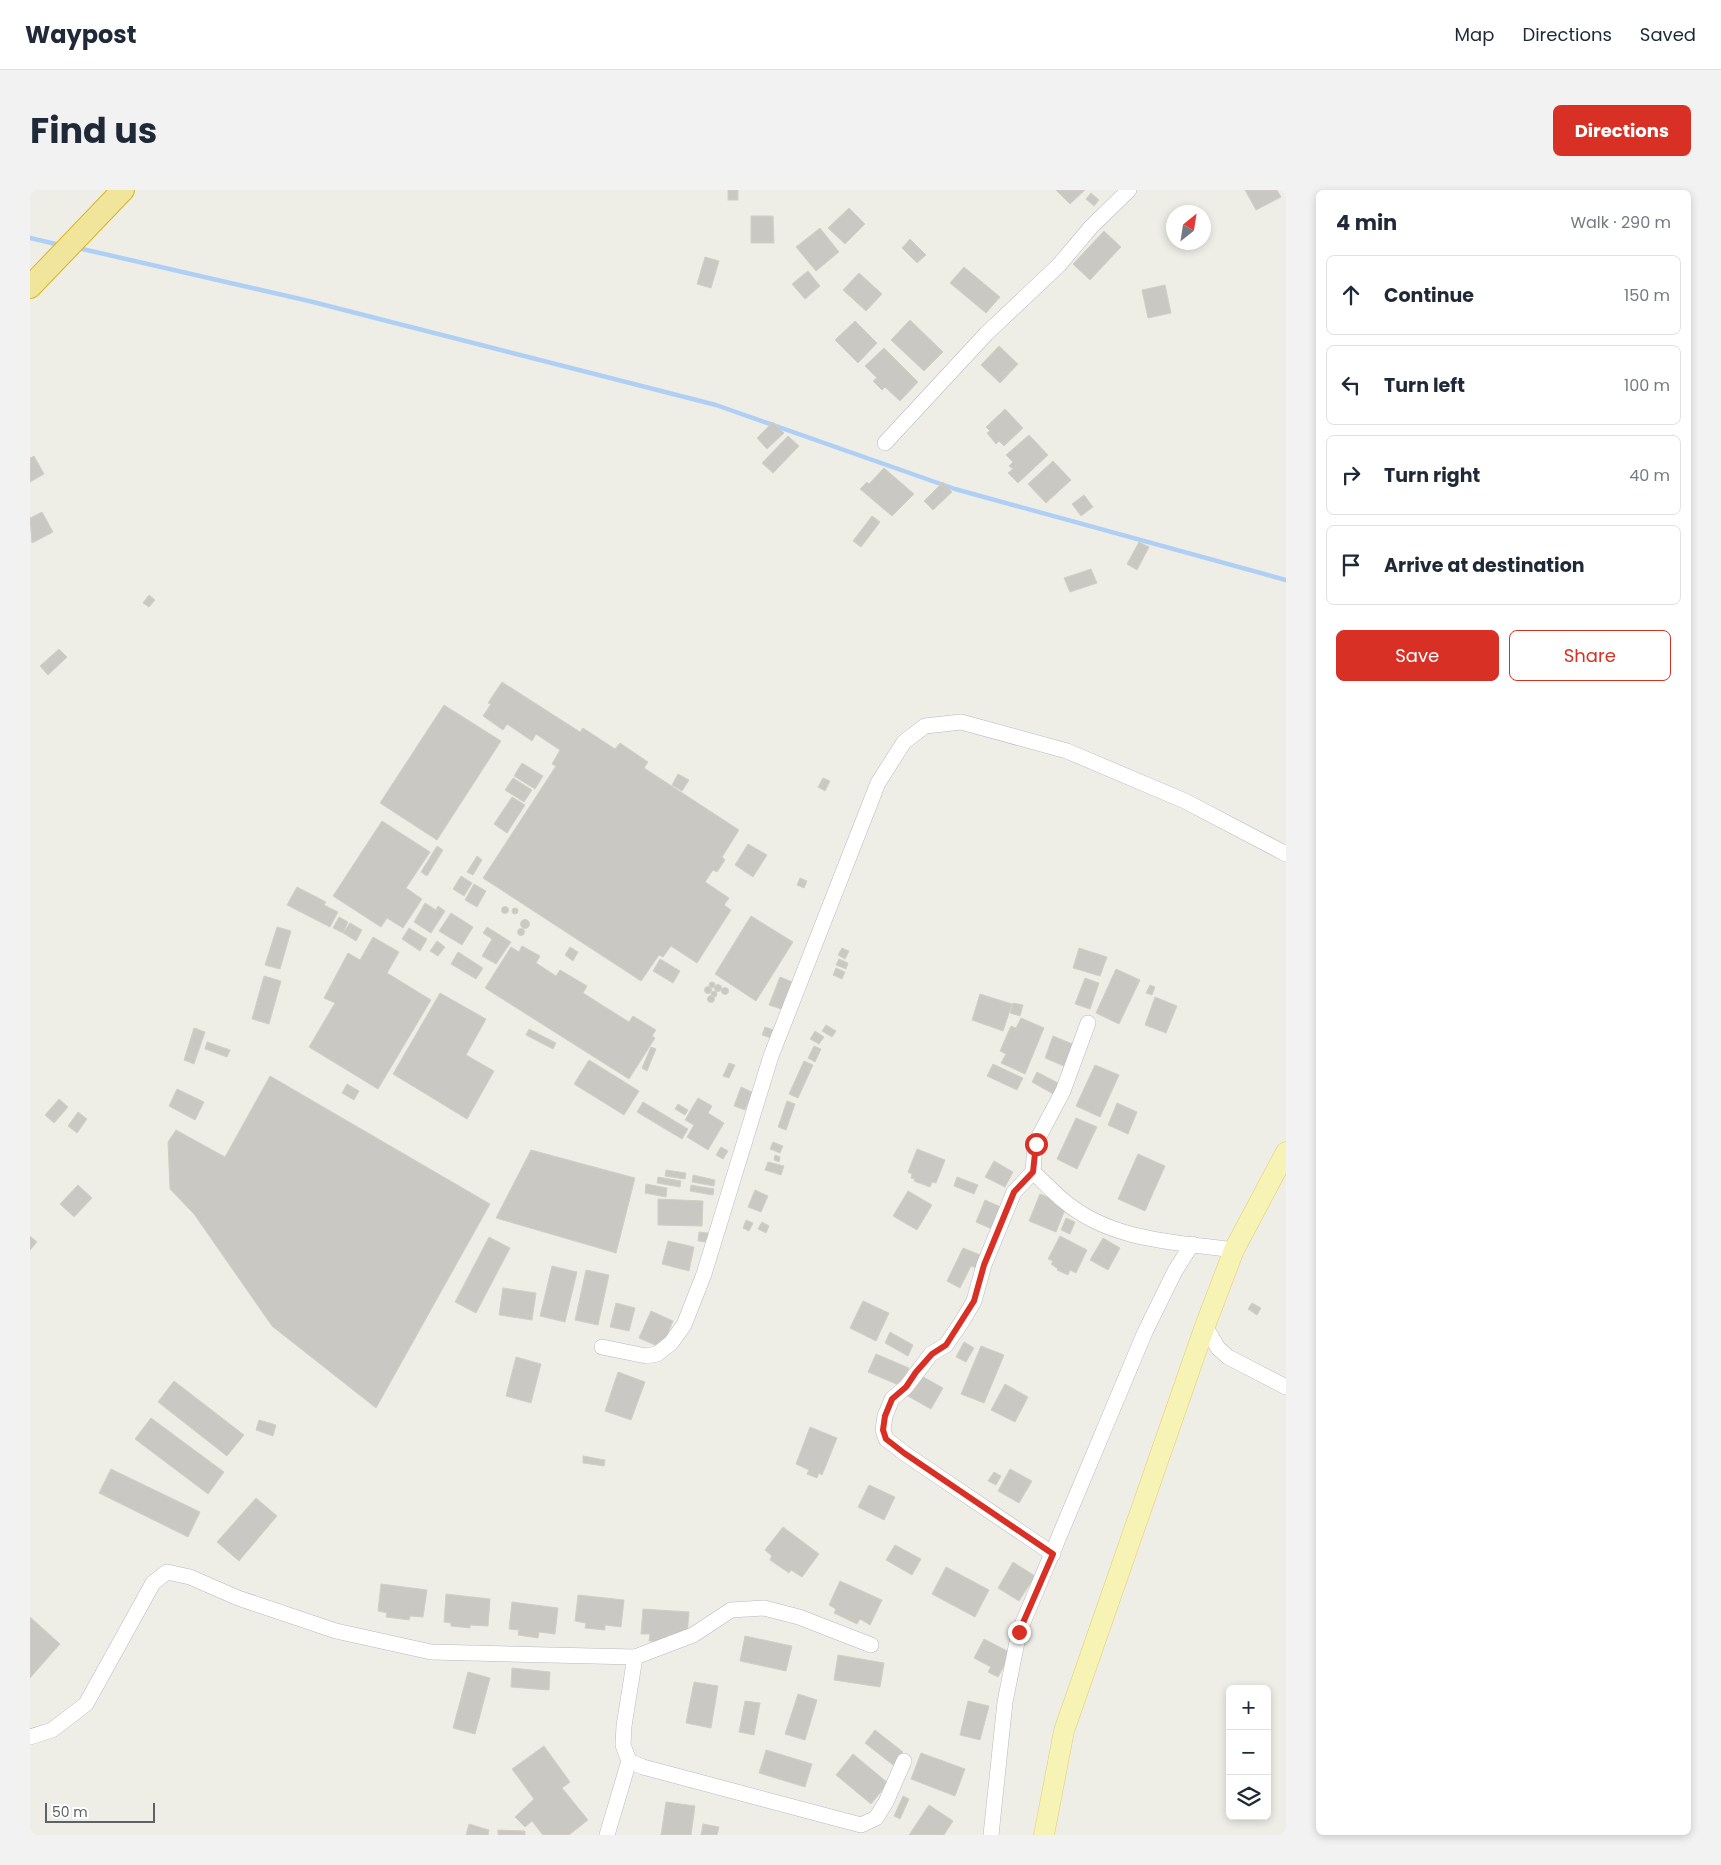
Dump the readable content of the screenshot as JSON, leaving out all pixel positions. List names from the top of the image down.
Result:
{
  "scale_bar": "50 m",
  "north": "top right",
  "page": {
    "header": "Waypost",
    "nav": ["Map", "Directions", "Saved"],
    "title": "Find us",
    "buttons": [
      "Directions",
      ["Save", "Share"]
    ],
    "heading": ["4 min", "Walk · 290 m"],
    "list": [
      ["Continue", "150 m"],
      ["Turn left", "100 m"],
      ["Turn right", "40 m"],
      "Arrive at destination"
    ],
    "map_buttons": ["+", "−"],
    "scale": "50 m"
  }
}
